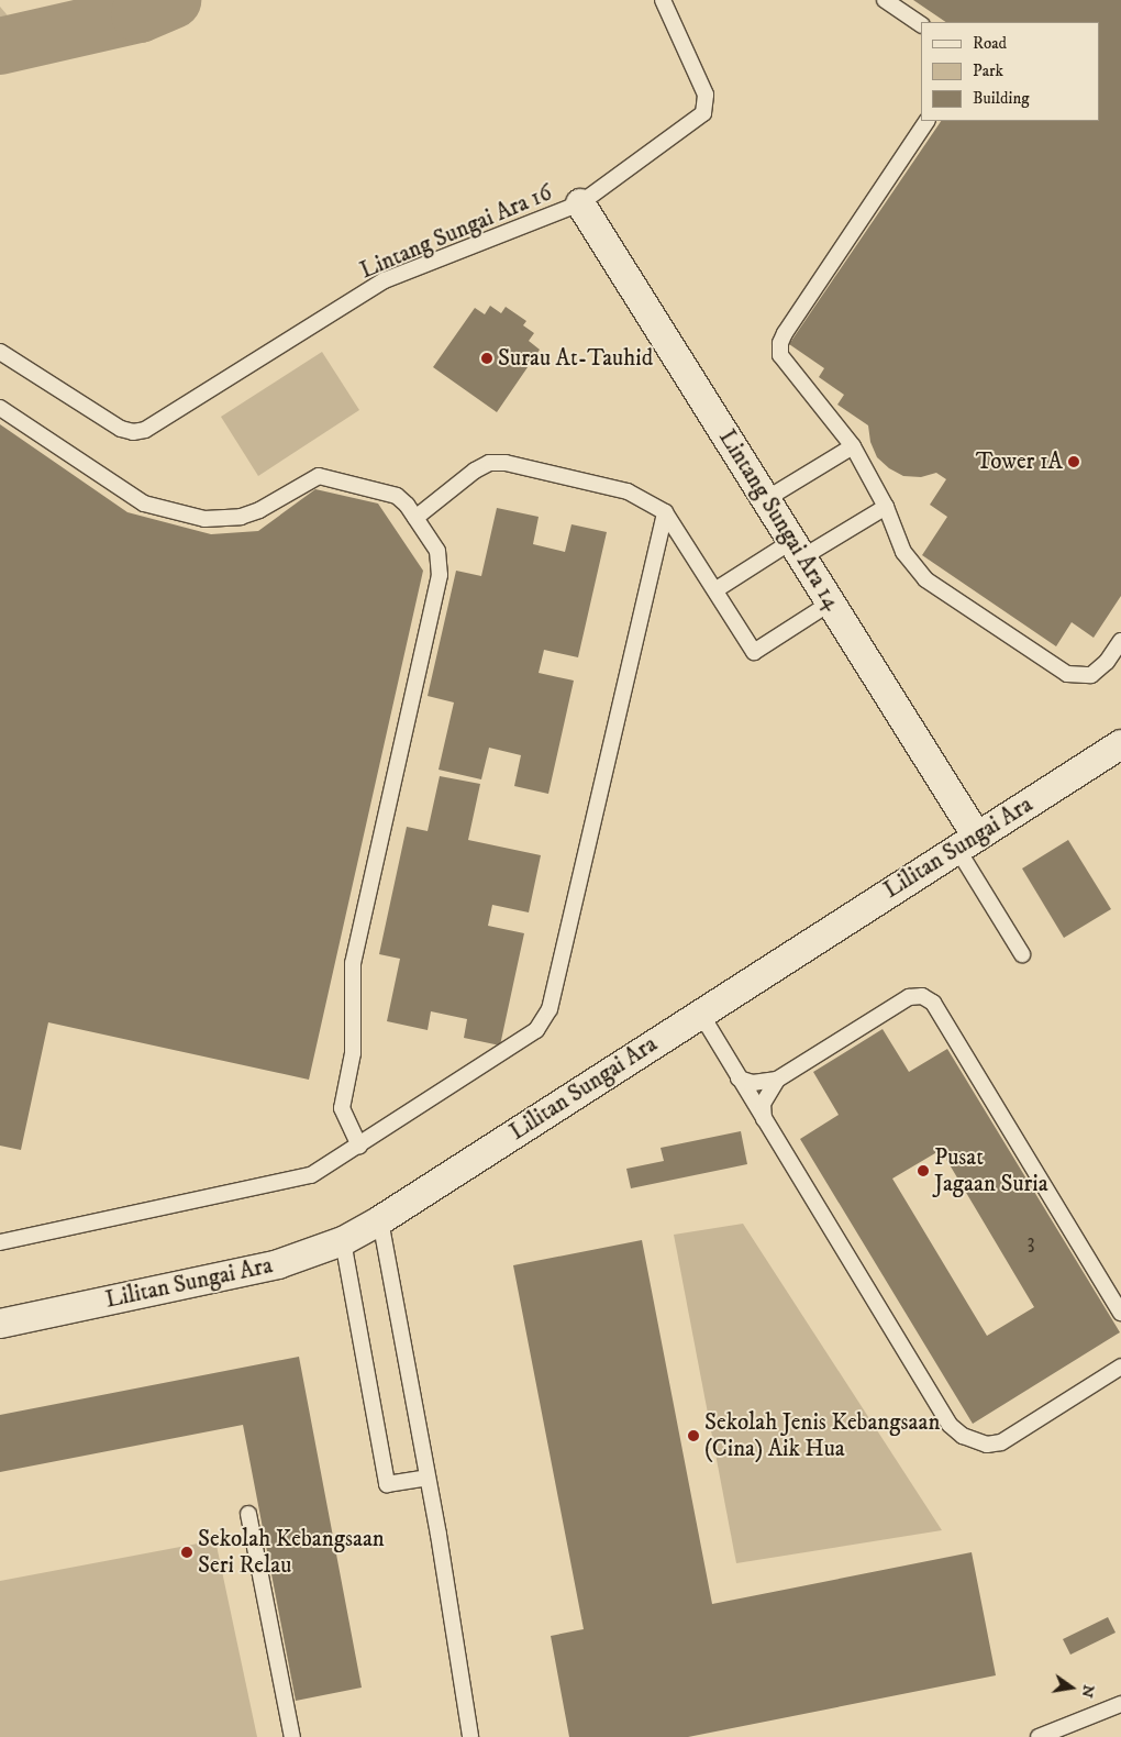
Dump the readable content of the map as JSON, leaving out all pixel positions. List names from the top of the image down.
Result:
{
  "streets": {
    "street": ["Lintang Sungai Ara 14", "Lilitan Sungai Ara"],
    "lane": ["Lintang Sungai Ara 16"]
  },
  "crossings": [
    ["Lintang Sungai Ara 16", "Lintang Sungai Ara 14"],
    ["Lintang Sungai Ara 14", "Lilitan Sungai Ara"]
  ],
  "places": [
    "Surau At-Tauhid",
    "Tower 1A",
    "Pusat Jagaan Suria",
    "Sekolah Jenis Kebangsaan (Cina) Aik Hua",
    "Sekolah Kebangsaan Seri Relau"
  ],
  "house_numbers": ["3"],
  "legend": ["Road", "Park", "Building"],
  "north": "right"
}
